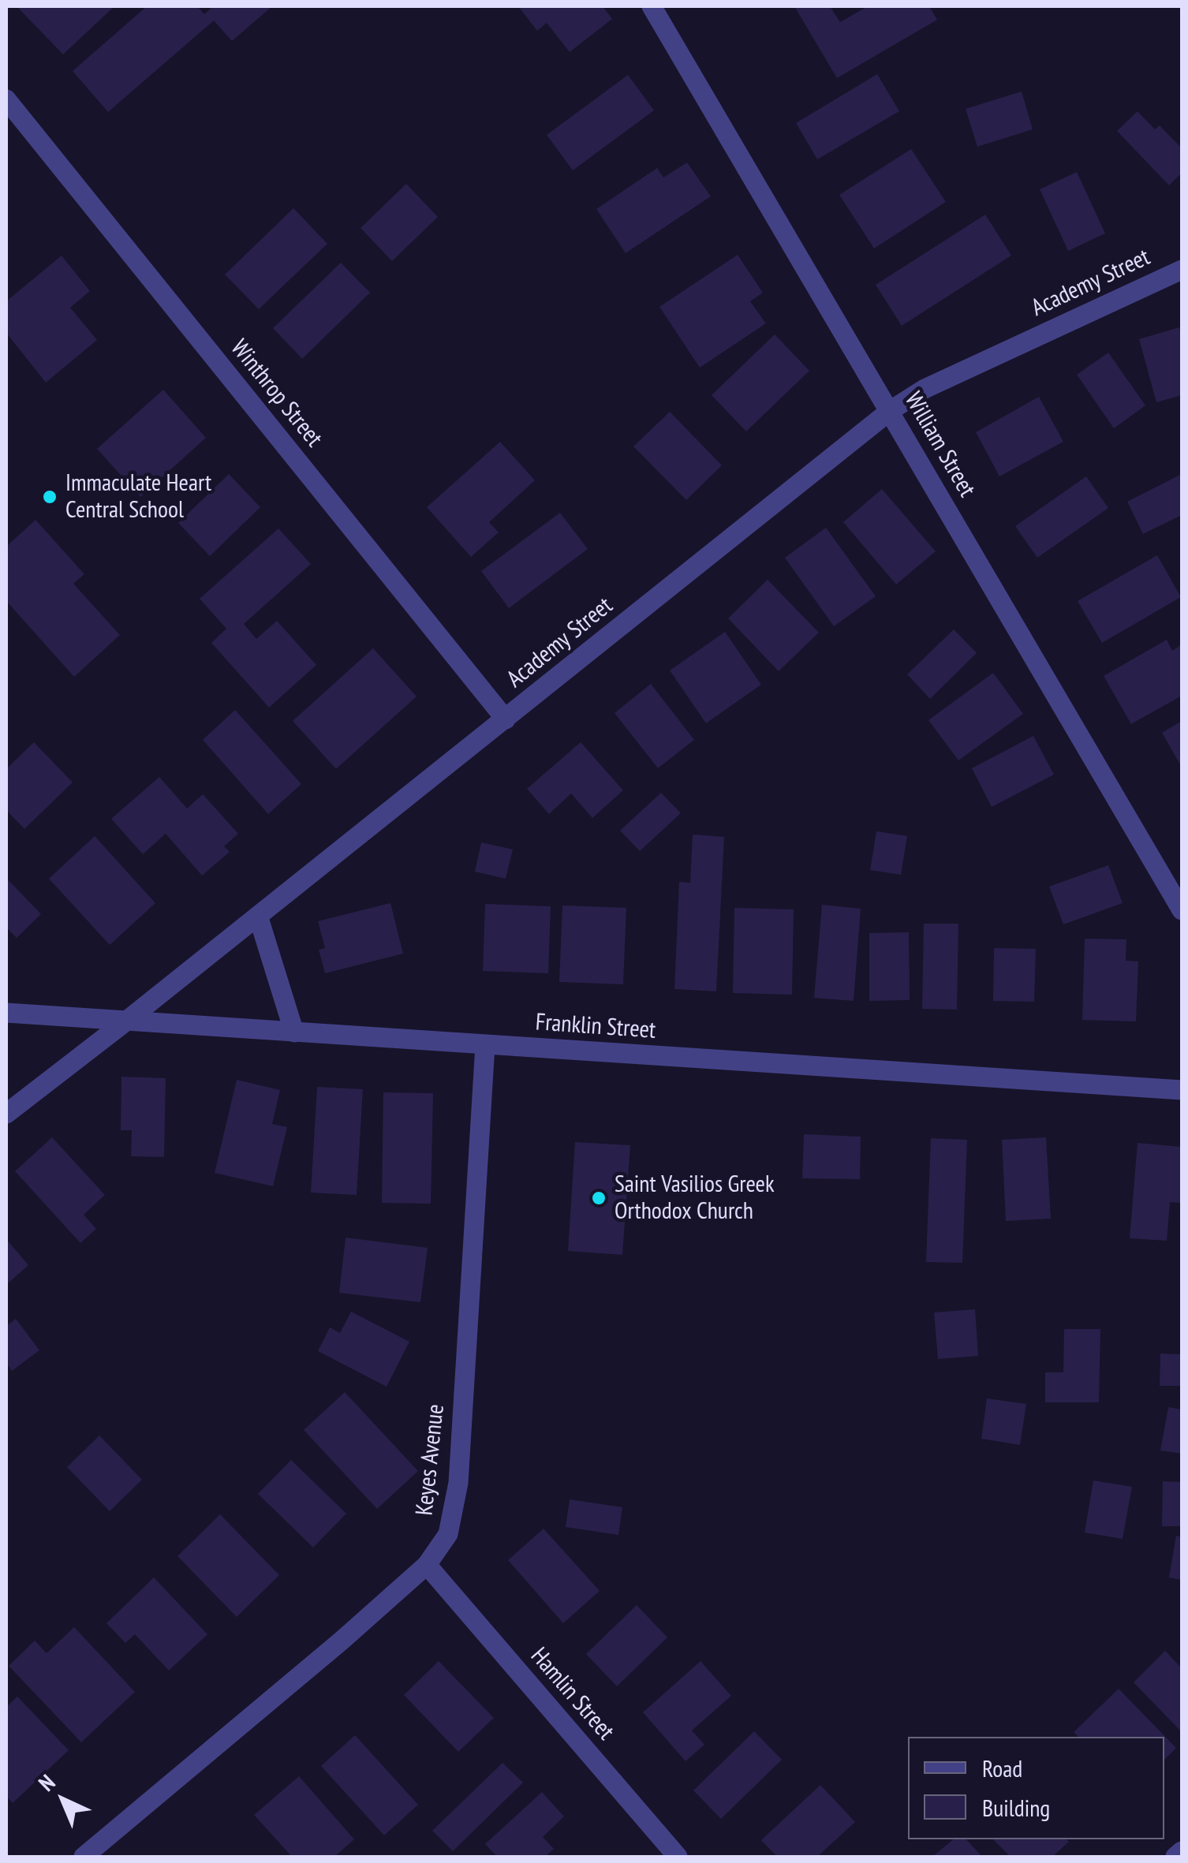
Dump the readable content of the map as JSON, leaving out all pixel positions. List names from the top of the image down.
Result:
{
  "streets": {
    "street": [
      "Academy Street",
      "Winthrop Street",
      "William Street",
      "Franklin Street",
      "Keyes Avenue",
      "Hamlin Street"
    ]
  },
  "crossings": [
    ["Academy Street", "Winthrop Street"],
    ["Academy Street", "William Street"],
    ["Academy Street", "Franklin Street"],
    ["Franklin Street", "Keyes Avenue"],
    ["Keyes Avenue", "Hamlin Street"]
  ],
  "places": ["Immaculate Heart Central School", "Saint Vasilios Greek Orthodox Church"],
  "legend": ["Road", "Building"],
  "north": "top left"
}
